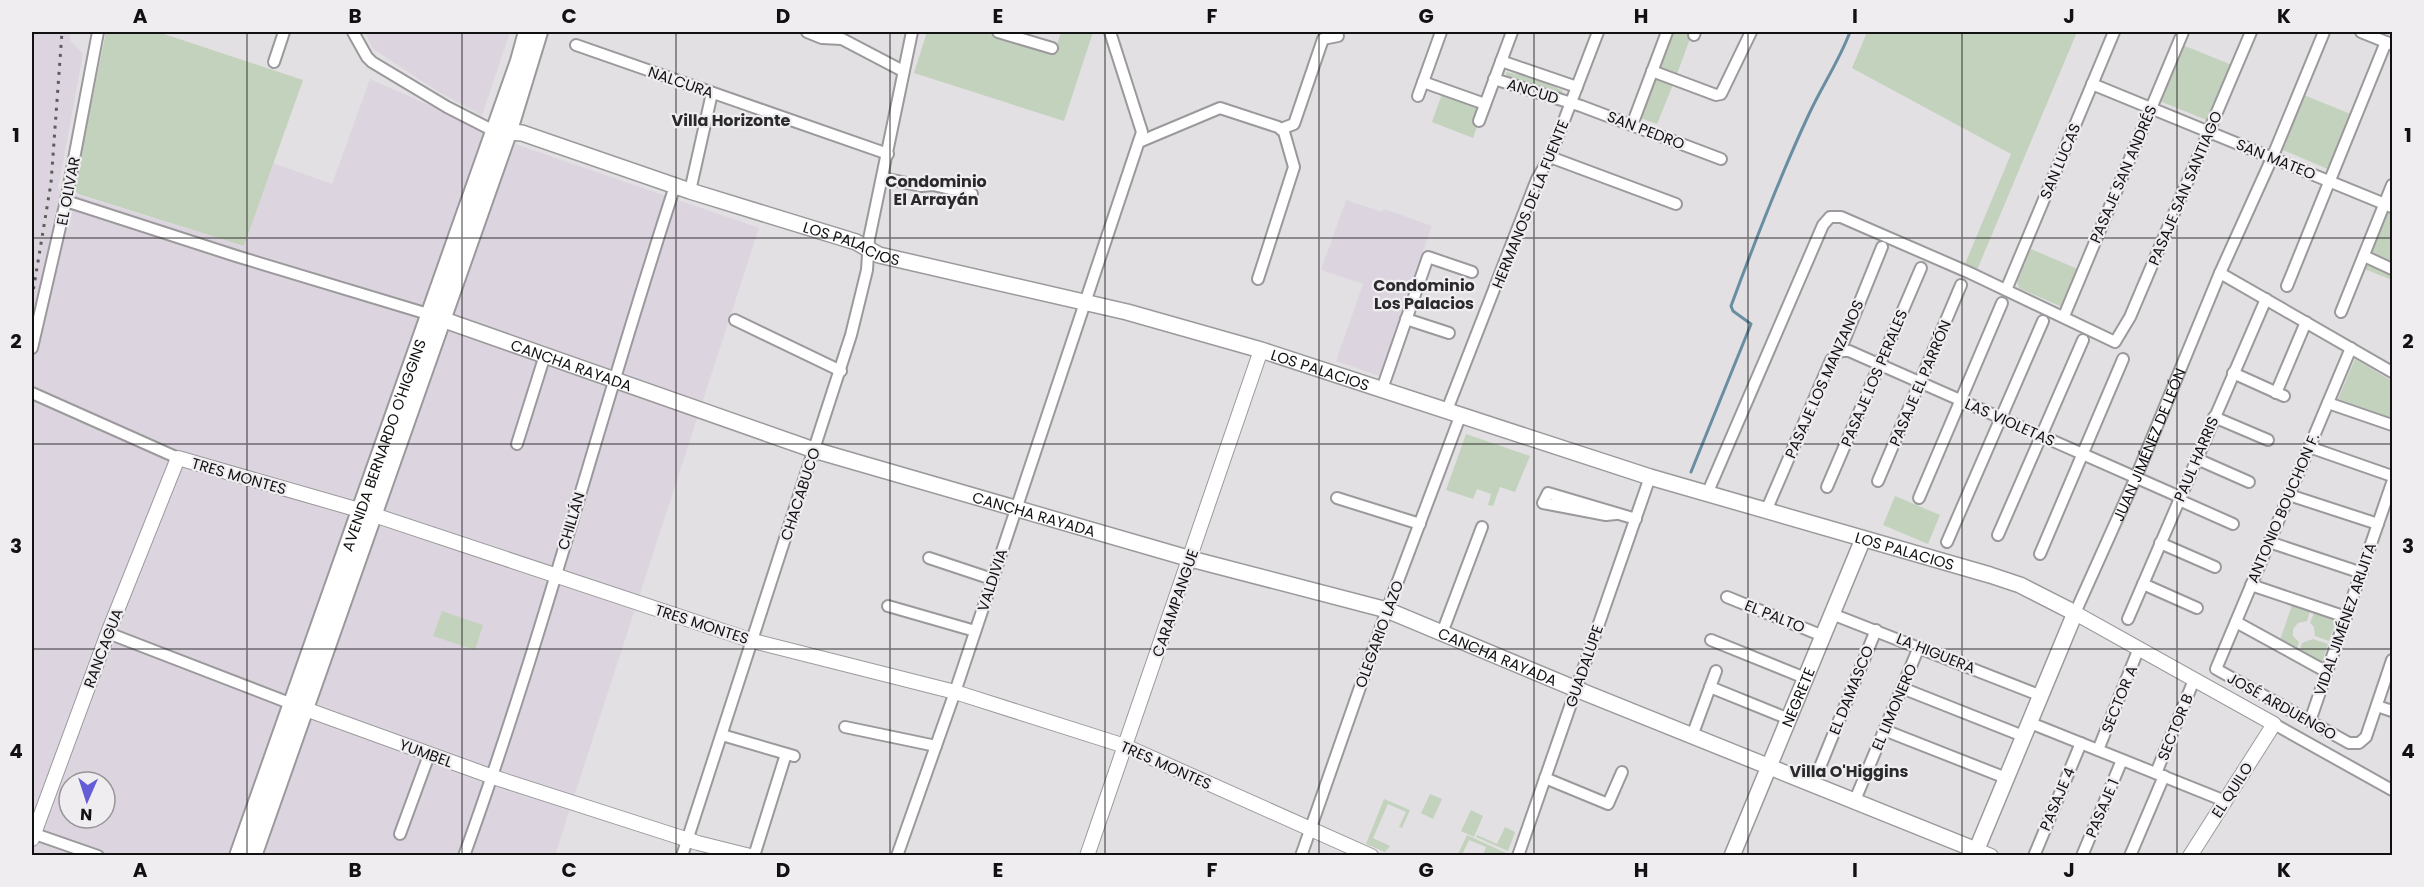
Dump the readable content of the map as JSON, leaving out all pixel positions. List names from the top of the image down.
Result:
{
  "streets": {
    "main road": [
      "LOS PALACIOS",
      "CANCHA RAYADA",
      "AVENIDA BERNARDO O'HIGGINS",
      "JUAN JIMÉNEZ DE LEÓN",
      "NEGRETE"
    ],
    "street": [
      "NALCURA",
      "ANCUD",
      "SAN PEDRO",
      "SAN MATEO",
      "SAN LUCAS",
      "PASAJE SAN ANDRÉS",
      "PASAJE SAN SANTIAGO",
      "EL OLIVAR",
      "HERMANOS DE LA FUENTE",
      "PASAJE LOS PERALES",
      "PASAJE LOS MANZANOS",
      "PASAJE EL PARRÓN",
      "LAS VIOLETAS",
      "PAUL HARRIS",
      "TRES MONTES",
      "CHACABUCO",
      "ANTONIO BOUCHON F.",
      "CHILLÁN",
      "VALDIVIA",
      "CARAMPANGUE",
      "EL PALTO",
      "VIDAL JIMÉNEZ ARIJITA",
      "OLEGARIO LAZO",
      "RANCAGUA",
      "LA HIGUERA",
      "GUADALUPE",
      "EL DAMASCO",
      "SECTOR A",
      "JOSÉ ARDUENGO",
      "EL LIMONERO",
      "SECTOR B",
      "YUMBEL",
      "EL QUILO",
      "PASAJE 4",
      "PASAJE 1"
    ]
  },
  "crossings": [
    ["NALCURA", "CHACABUCO"],
    ["NALCURA", "CHILLÁN"],
    ["ANCUD", "SAN PEDRO"],
    ["ANCUD", "HERMANOS DE LA FUENTE"],
    ["SAN PEDRO", "HERMANOS DE LA FUENTE"],
    ["SAN MATEO", "SAN LUCAS"],
    ["SAN MATEO", "PASAJE SAN ANDRÉS"],
    ["SAN MATEO", "PASAJE SAN SANTIAGO"],
    ["SAN MATEO", "JUAN JIMÉNEZ DE LEÓN"],
    ["PASAJE SAN ANDRÉS", "PASAJE SAN SANTIAGO"],
    ["EL OLIVAR", "CANCHA RAYADA"],
    ["HERMANOS DE LA FUENTE", "LOS PALACIOS"],
    ["HERMANOS DE LA FUENTE", "OLEGARIO LAZO"],
    ["LOS PALACIOS", "PASAJE LOS MANZANOS"],
    ["LOS PALACIOS", "AVENIDA BERNARDO O'HIGGINS"],
    ["LOS PALACIOS", "JUAN JIMÉNEZ DE LEÓN"],
    ["LOS PALACIOS", "CHACABUCO"],
    ["LOS PALACIOS", "CHILLÁN"],
    ["LOS PALACIOS", "VALDIVIA"],
    ["LOS PALACIOS", "CARAMPANGUE"],
    ["LOS PALACIOS", "OLEGARIO LAZO"],
    ["LOS PALACIOS", "GUADALUPE"],
    ["LOS PALACIOS", "NEGRETE"],
    ["LOS PALACIOS", "SECTOR A"],
    ["LOS PALACIOS", "SECTOR B"],
    ["LOS PALACIOS", "EL QUILO"],
    ["CANCHA RAYADA", "AVENIDA BERNARDO O'HIGGINS"],
    ["CANCHA RAYADA", "JUAN JIMÉNEZ DE LEÓN"],
    ["CANCHA RAYADA", "CHACABUCO"],
    ["CANCHA RAYADA", "CHILLÁN"],
    ["CANCHA RAYADA", "VALDIVIA"],
    ["CANCHA RAYADA", "CARAMPANGUE"],
    ["CANCHA RAYADA", "OLEGARIO LAZO"],
    ["CANCHA RAYADA", "GUADALUPE"],
    ["CANCHA RAYADA", "EL DAMASCO"],
    ["CANCHA RAYADA", "NEGRETE"],
    ["CANCHA RAYADA", "EL LIMONERO"],
    ["PASAJE LOS PERALES", "LAS VIOLETAS"],
    ["PASAJE LOS MANZANOS", "LAS VIOLETAS"],
    ["PASAJE EL PARRÓN", "LAS VIOLETAS"],
    ["LAS VIOLETAS", "JUAN JIMÉNEZ DE LEÓN"],
    ["LAS VIOLETAS", "PAUL HARRIS"],
    ["AVENIDA BERNARDO O'HIGGINS", "TRES MONTES"],
    ["AVENIDA BERNARDO O'HIGGINS", "YUMBEL"],
    ["JUAN JIMÉNEZ DE LEÓN", "LA HIGUERA"],
    ["TRES MONTES", "CHACABUCO"],
    ["TRES MONTES", "CHILLÁN"],
    ["TRES MONTES", "VALDIVIA"],
    ["TRES MONTES", "CARAMPANGUE"],
    ["TRES MONTES", "OLEGARIO LAZO"],
    ["TRES MONTES", "RANCAGUA"],
    ["CHACABUCO", "YUMBEL"],
    ["ANTONIO BOUCHON F.", "JOSÉ ARDUENGO"],
    ["CHILLÁN", "YUMBEL"],
    ["EL PALTO", "NEGRETE"],
    ["VIDAL JIMÉNEZ ARIJITA", "JOSÉ ARDUENGO"],
    ["RANCAGUA", "YUMBEL"],
    ["LA HIGUERA", "EL DAMASCO"],
    ["LA HIGUERA", "NEGRETE"],
    ["LA HIGUERA", "EL LIMONERO"]
  ],
  "districts": [
    "Villa Horizonte",
    "Condominio El Arrayán",
    "Condominio Los Palacios",
    "Villa O'Higgins"
  ],
  "north": "bottom",
  "grid": {
    "columns": [
      "A",
      "B",
      "C",
      "D",
      "E",
      "F",
      "G",
      "H",
      "I",
      "J",
      "K"
    ],
    "rows": [
      "1",
      "2",
      "3",
      "4"
    ]
  }
}
